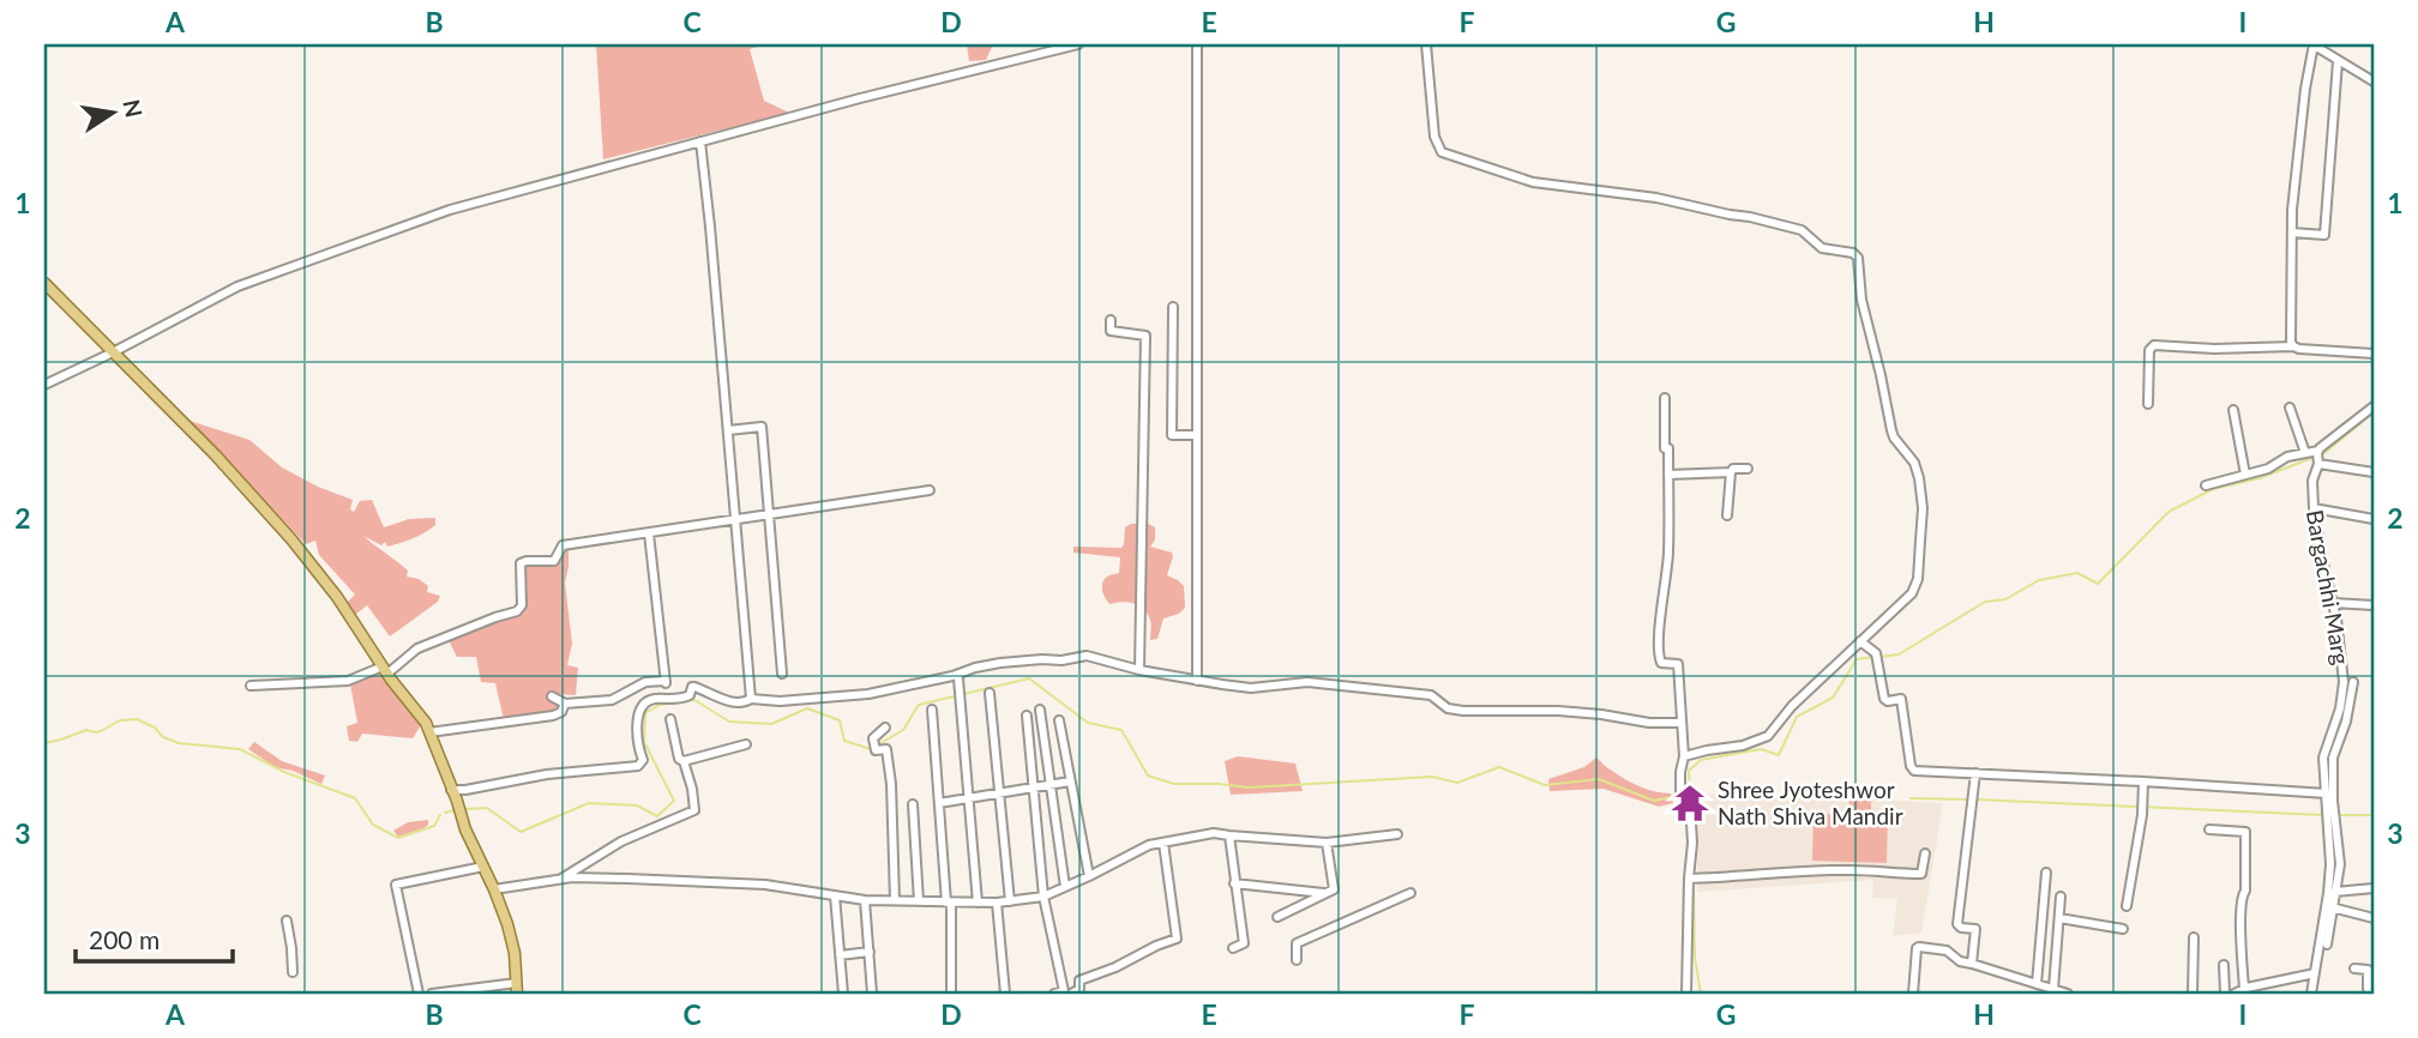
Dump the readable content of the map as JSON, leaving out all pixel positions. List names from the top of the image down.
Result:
{
  "streets": {
    "street": ["Bargachhi Marg"]
  },
  "places": {
    "temple": ["Shree Jyoteshwor Nath Shiva Mandir"]
  },
  "scale_bar": "200 m",
  "north": "right",
  "grid": {
    "columns": [
      "A",
      "B",
      "C",
      "D",
      "E",
      "F",
      "G",
      "H",
      "I"
    ],
    "rows": ["1", "2", "3"]
  }
}
